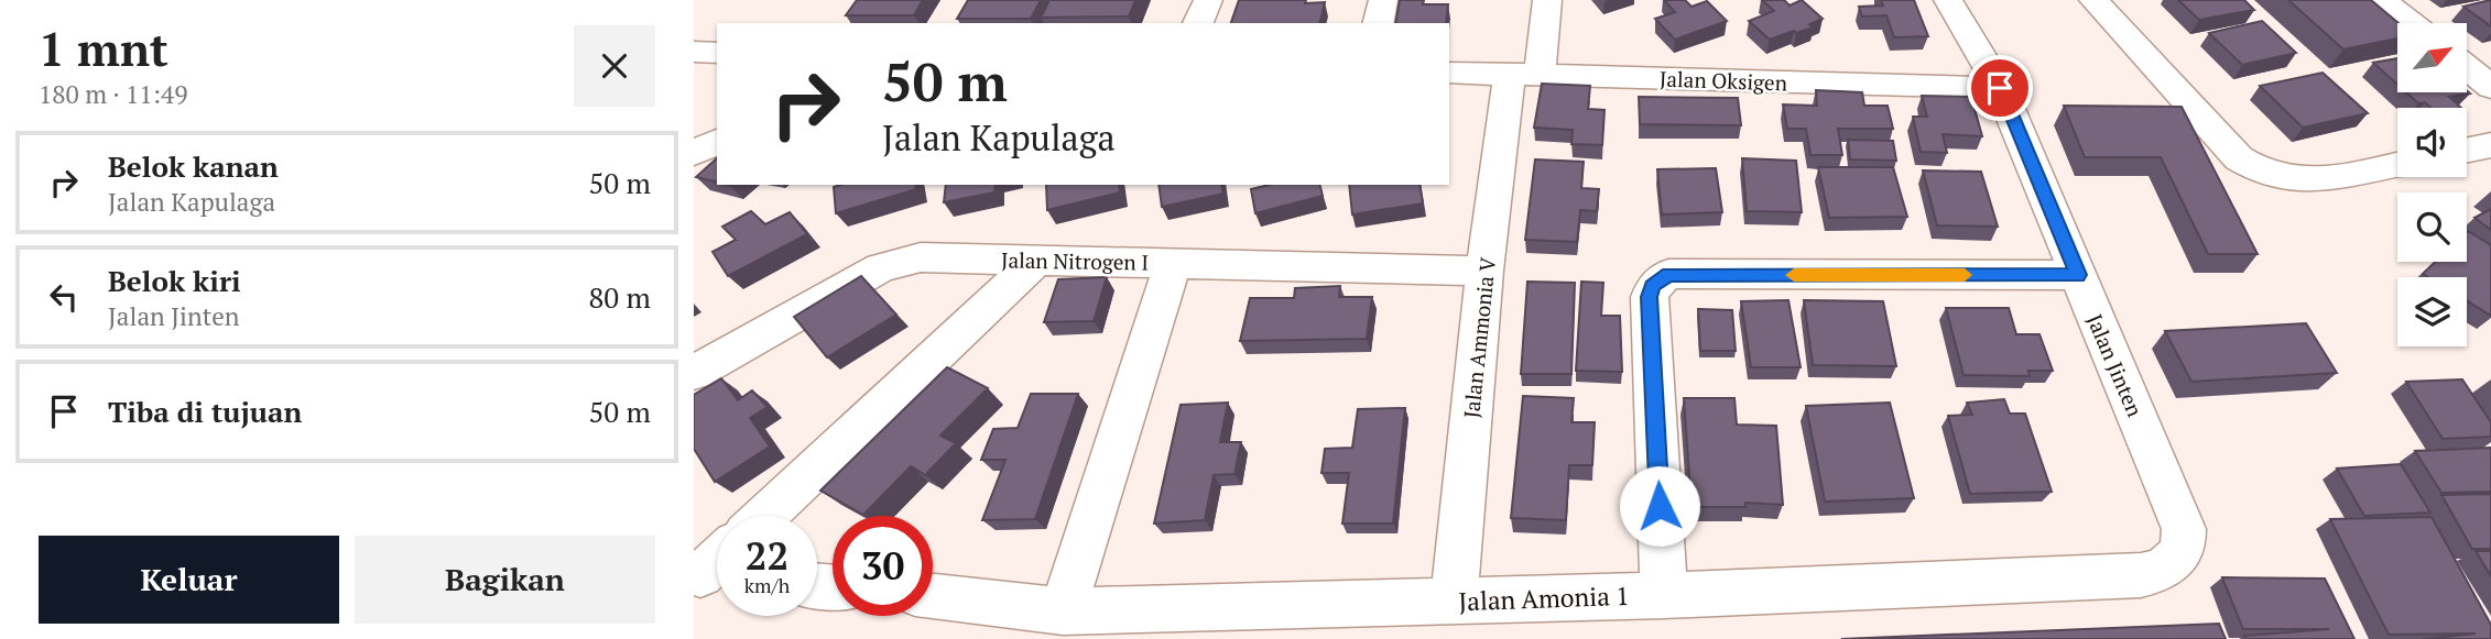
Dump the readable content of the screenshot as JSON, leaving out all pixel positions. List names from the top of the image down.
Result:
{
  "streets": {
    "street": [
      "Jalan Oksigen",
      "Jalan Nitrogen I",
      "Jalan Ammonia V",
      "Jalan Jinten",
      "Jalan Amonia 1"
    ]
  },
  "crossings": [
    ["Jalan Oksigen", "Jalan Ammonia V"],
    ["Jalan Oksigen", "Jalan Jinten"],
    ["Jalan Nitrogen I", "Jalan Ammonia V"],
    ["Jalan Ammonia V", "Jalan Amonia 1"],
    ["Jalan Jinten", "Jalan Amonia 1"]
  ],
  "north": "top right",
  "page": {
    "heading": ["1 mnt", "180 m · 11:49"],
    "turn": ["50 m", "Jalan Kapulaga"],
    "list": [
      {
        "name": "Belok kanan",
        "note": "Jalan Kapulaga",
        "value": "50 m"
      },
      {
        "name": "Belok kiri",
        "note": "Jalan Jinten",
        "value": "80 m"
      },
      {
        "name": "Tiba di tujuan",
        "value": "50 m"
      }
    ],
    "speed": "22 km/h",
    "limit": "30",
    "buttons": ["Keluar", "Bagikan"]
  }
}
